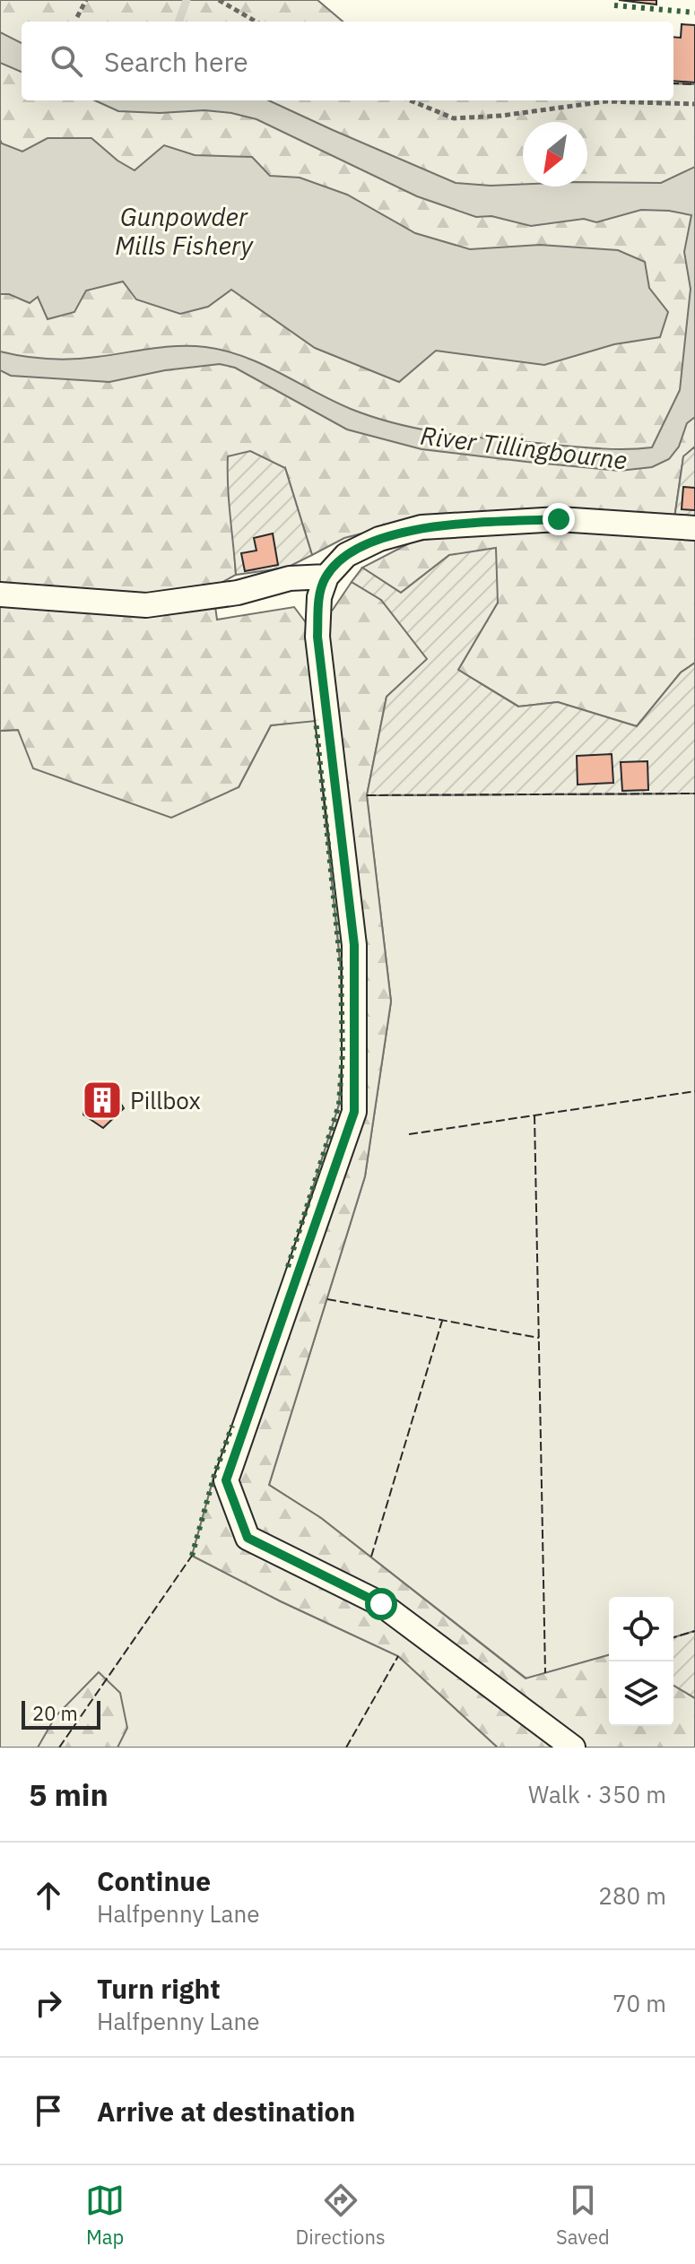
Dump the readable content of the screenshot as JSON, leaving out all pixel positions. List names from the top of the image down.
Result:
{
  "water": ["Gunpowder Mills Fishery", "River Tillingbourne"],
  "places": {
    "building": ["Pillbox"]
  },
  "scale_bar": "20 m",
  "north": "bottom left",
  "page": {
    "search": "Search here",
    "scale": "20 m",
    "heading": ["5 min", "Walk · 350 m"],
    "list": [
      ["Continue", "Halfpenny Lane", "280 m"],
      ["Turn right", "Halfpenny Lane", "70 m"],
      "Arrive at destination"
    ],
    "nav": ["Map", "Directions", "Saved"]
  }
}
